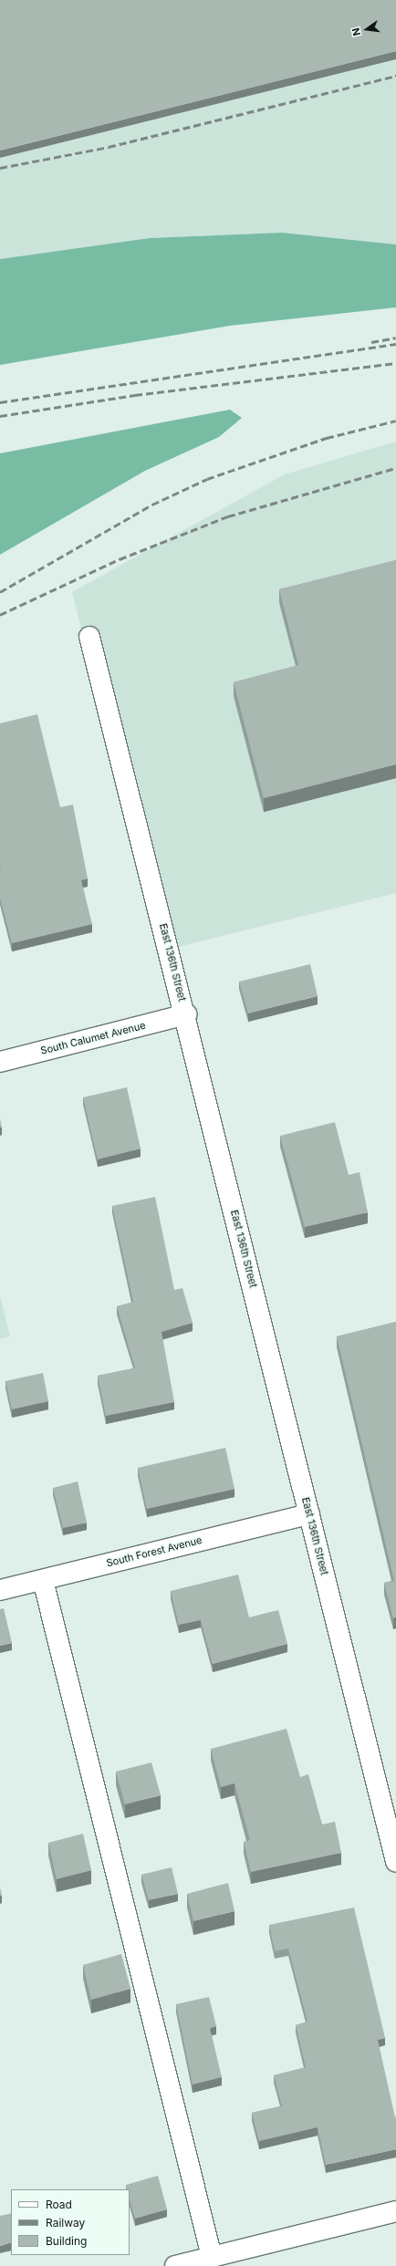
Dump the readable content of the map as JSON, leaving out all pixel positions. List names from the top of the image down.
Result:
{
  "streets": {
    "street": ["East 136th Street", "South Calumet Avenue", "South Forest Avenue"]
  },
  "crossings": [
    ["East 136th Street", "South Calumet Avenue"],
    ["East 136th Street", "South Forest Avenue"]
  ],
  "legend": ["Road", "Railway", "Building"],
  "north": "left"
}
